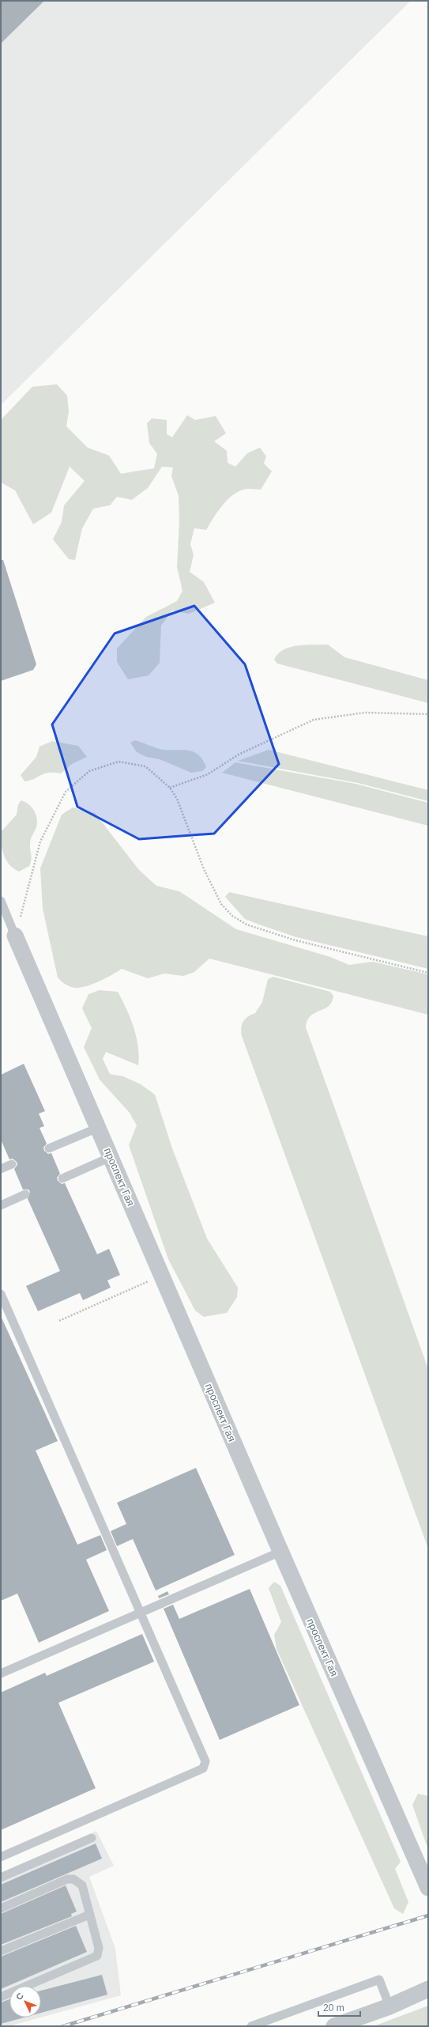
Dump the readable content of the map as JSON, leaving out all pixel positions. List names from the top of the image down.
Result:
{
  "streets": {
    "street": ["проспект Гая"]
  },
  "scale_bar": "20 m",
  "north": "top left"
}
